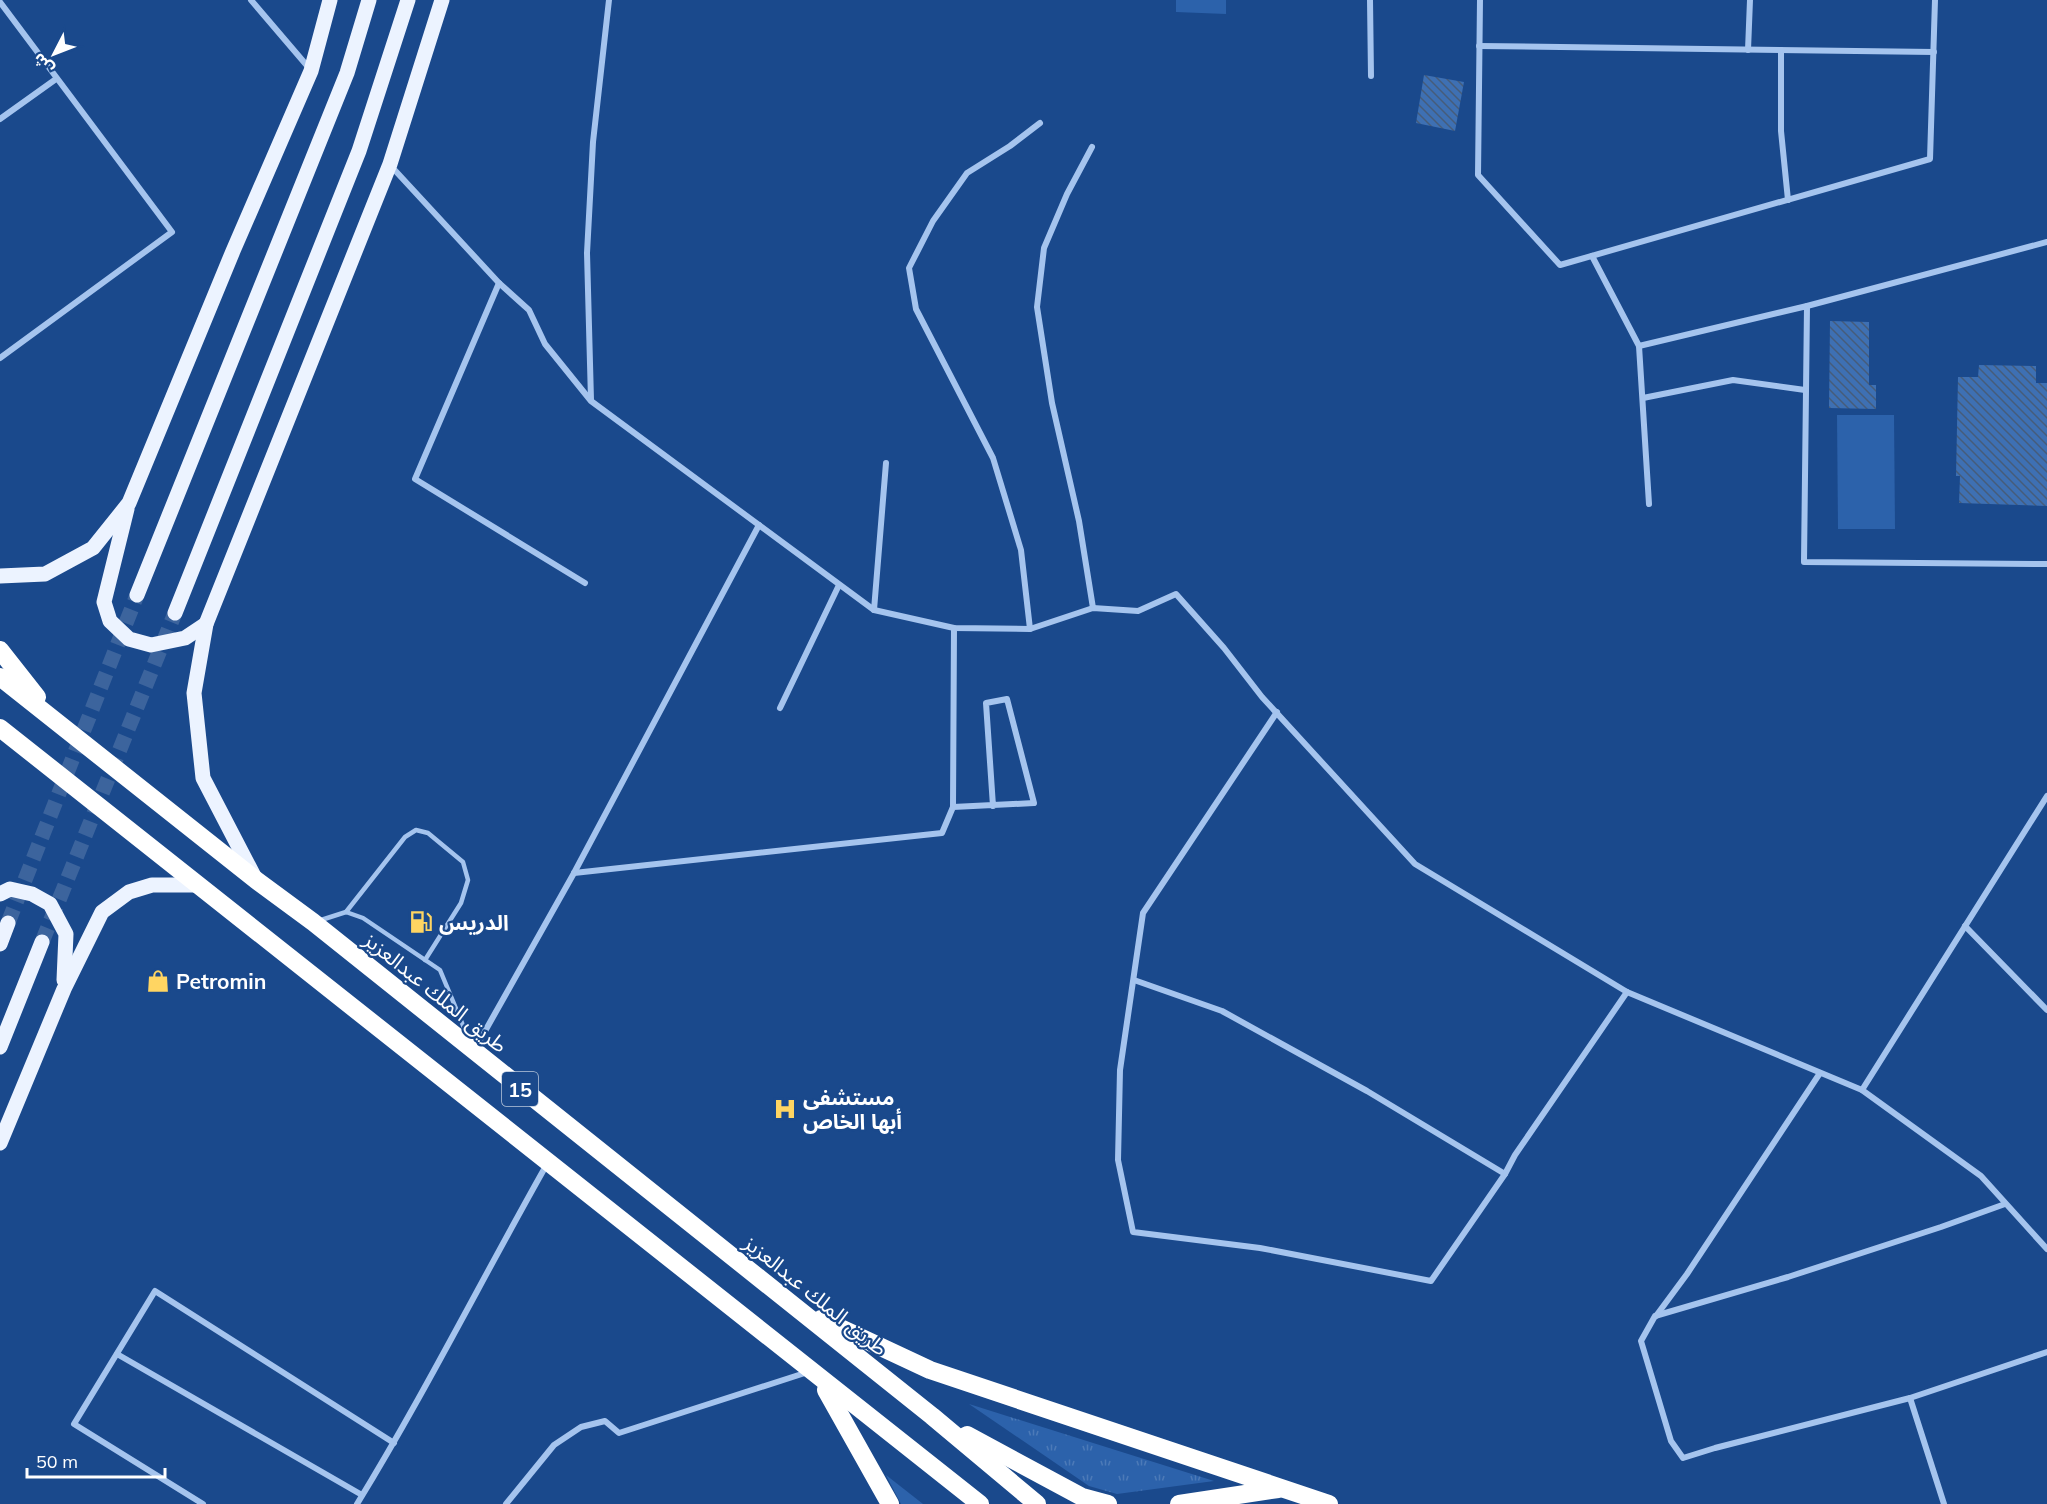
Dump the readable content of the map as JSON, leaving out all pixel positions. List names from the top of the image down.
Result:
{
  "streets": {
    "highway": ["طريق الملك عبدالعزيز", "15"]
  },
  "places": {
    "fuel station": ["الدريس"],
    "shop": ["Petromin"],
    "hospital": ["مستشفى أبها الخاص"]
  },
  "scale_bar": "50 m",
  "north": "bottom left"
}
